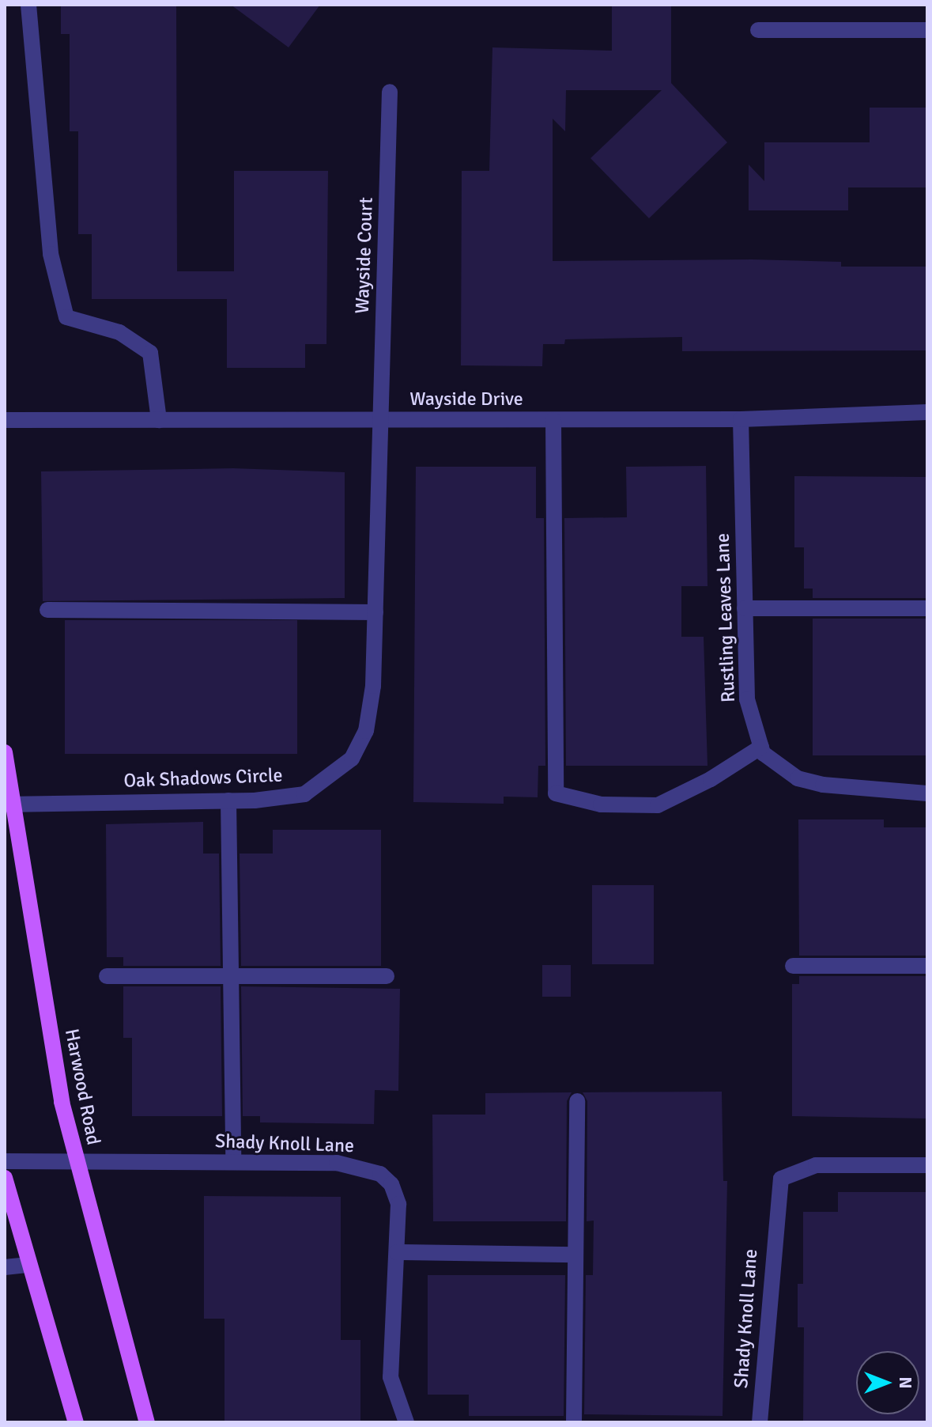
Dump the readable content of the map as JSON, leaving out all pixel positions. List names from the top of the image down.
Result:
{
  "streets": {
    "main road": ["Harwood Road"],
    "street": [
      "Wayside Court",
      "Wayside Drive",
      "Rustling Leaves Lane",
      "Oak Shadows Circle",
      "Shady Knoll Lane"
    ]
  },
  "crossings": [
    ["Wayside Court", "Wayside Drive"],
    ["Wayside Court", "Oak Shadows Circle"],
    ["Wayside Drive", "Rustling Leaves Lane"],
    ["Wayside Drive", "Oak Shadows Circle"],
    ["Oak Shadows Circle", "Harwood Road"],
    ["Harwood Road", "Shady Knoll Lane"]
  ],
  "north": "right"
}
